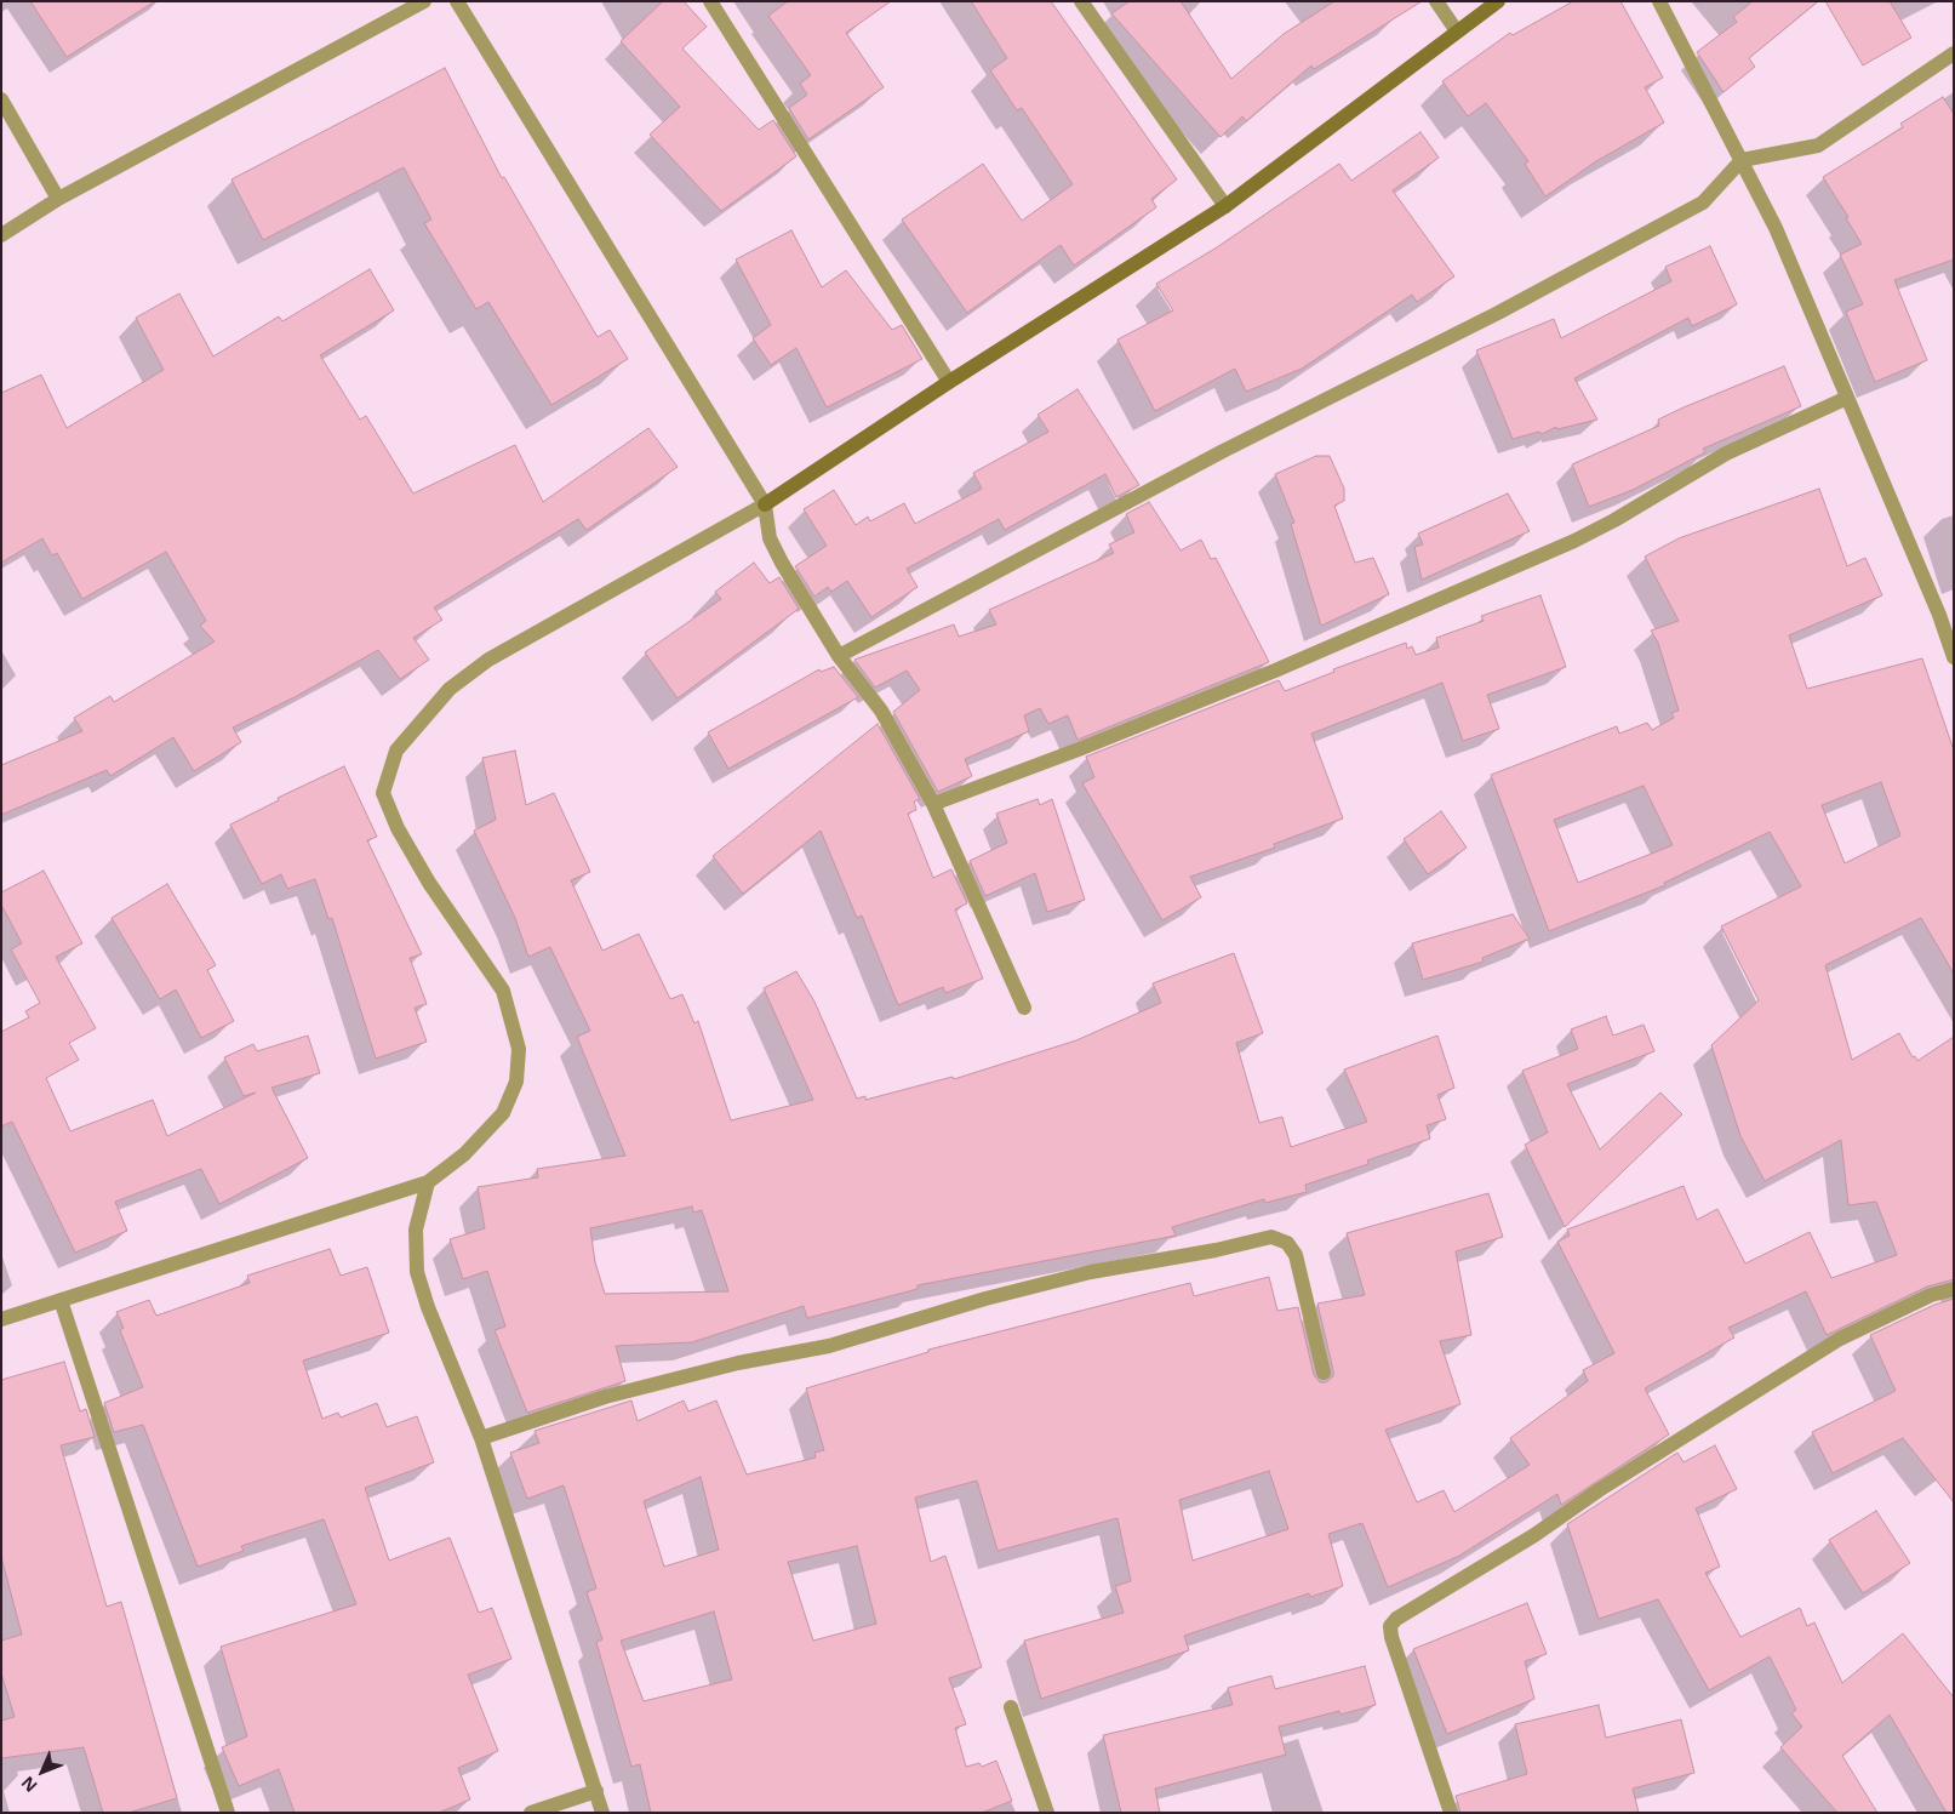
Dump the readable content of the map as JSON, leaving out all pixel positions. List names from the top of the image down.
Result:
{
  "north": "bottom left"
}
